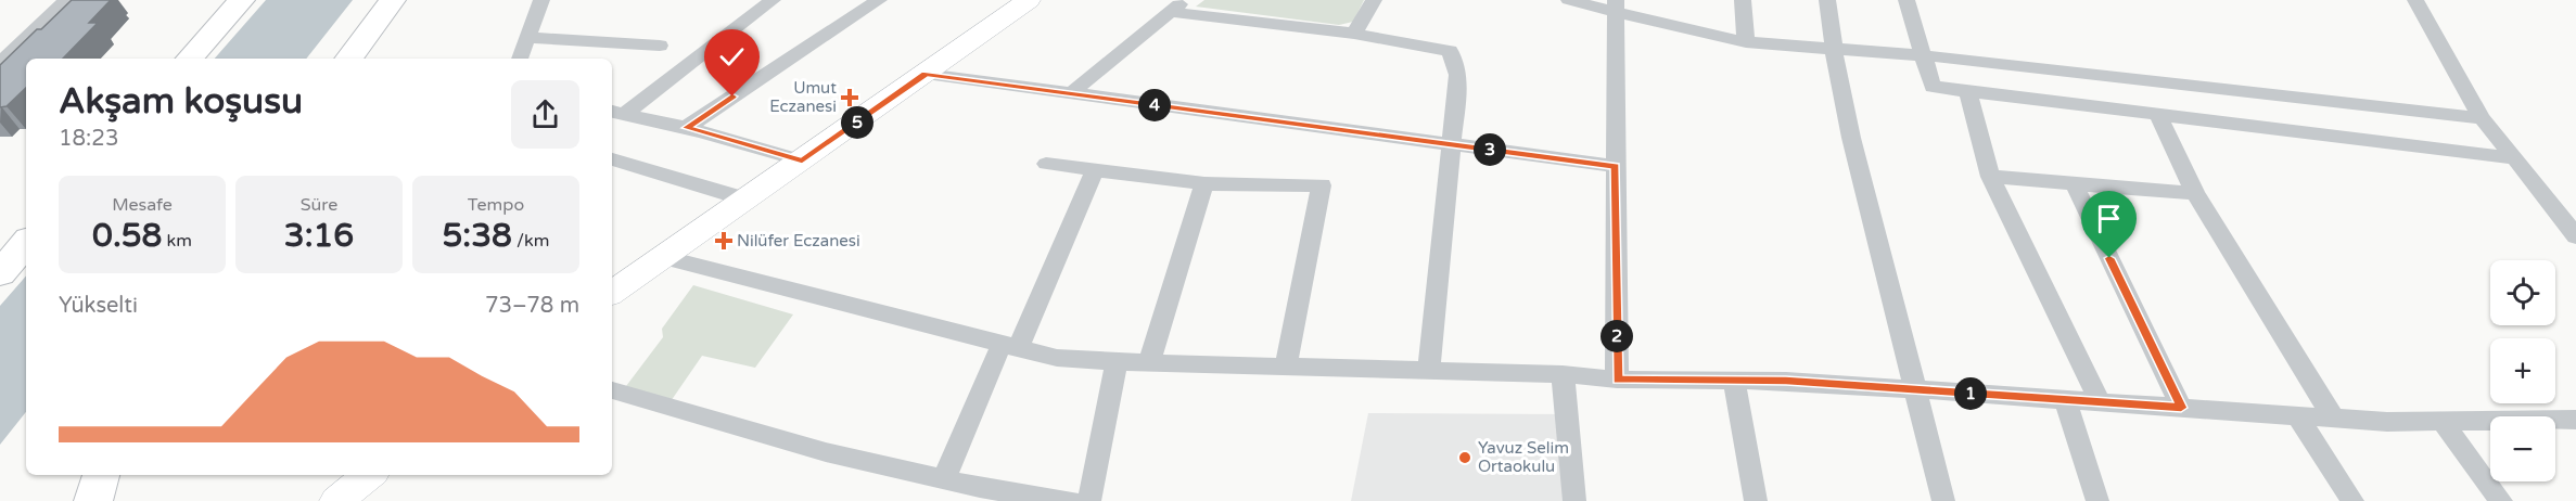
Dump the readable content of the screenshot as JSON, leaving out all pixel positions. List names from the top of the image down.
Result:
{
  "places": {
    "health": ["Umut Eczanesi", "Nilüfer Eczanesi"],
    "other": ["Yavuz Selim Ortaokulu"]
  },
  "page": {
    "heading": ["Akşam koşusu", "18:23"],
    "pins": [
      "4",
      "5",
      "3",
      "2",
      "1"
    ],
    "stats": [
      ["Mesafe", "0.58 km"],
      ["Süre", "3:16"],
      ["Tempo", "5:38 /km"]
    ],
    "map_buttons": ["+", "−"],
    "chart": ["Yükselti", "73–78 m"]
  }
}
